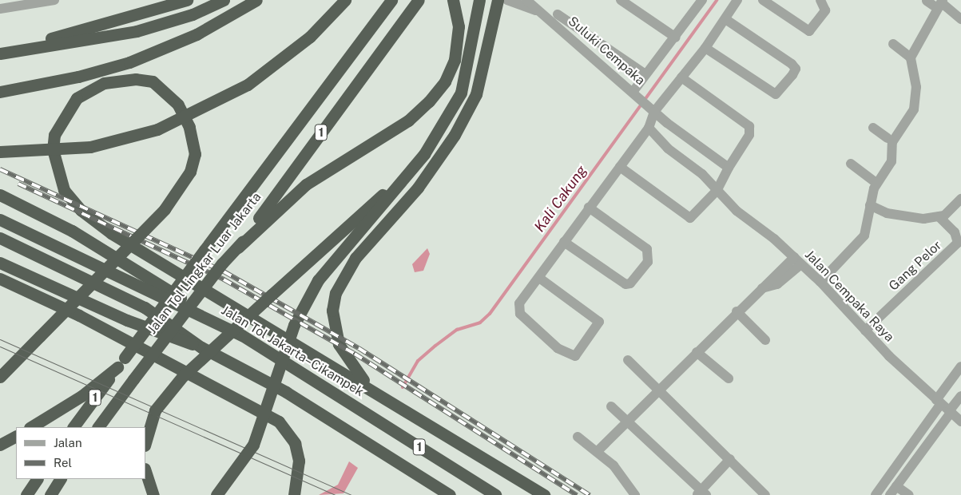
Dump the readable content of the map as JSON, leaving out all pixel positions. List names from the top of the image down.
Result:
{
  "streets": {
    "highway": ["1", "Jalan Tol Lingkar Luar Jakarta", "Jalan Tol Jakarta–Cikampek"],
    "street": ["Suluki Cempaka", "Gang Pelor", "Jalan Cempaka Raya"]
  },
  "crossings": [
    ["Gang Pelor", "Jalan Cempaka Raya"]
  ],
  "water": ["Kali Cakung"],
  "legend": ["Jalan", "Rel"]
}
